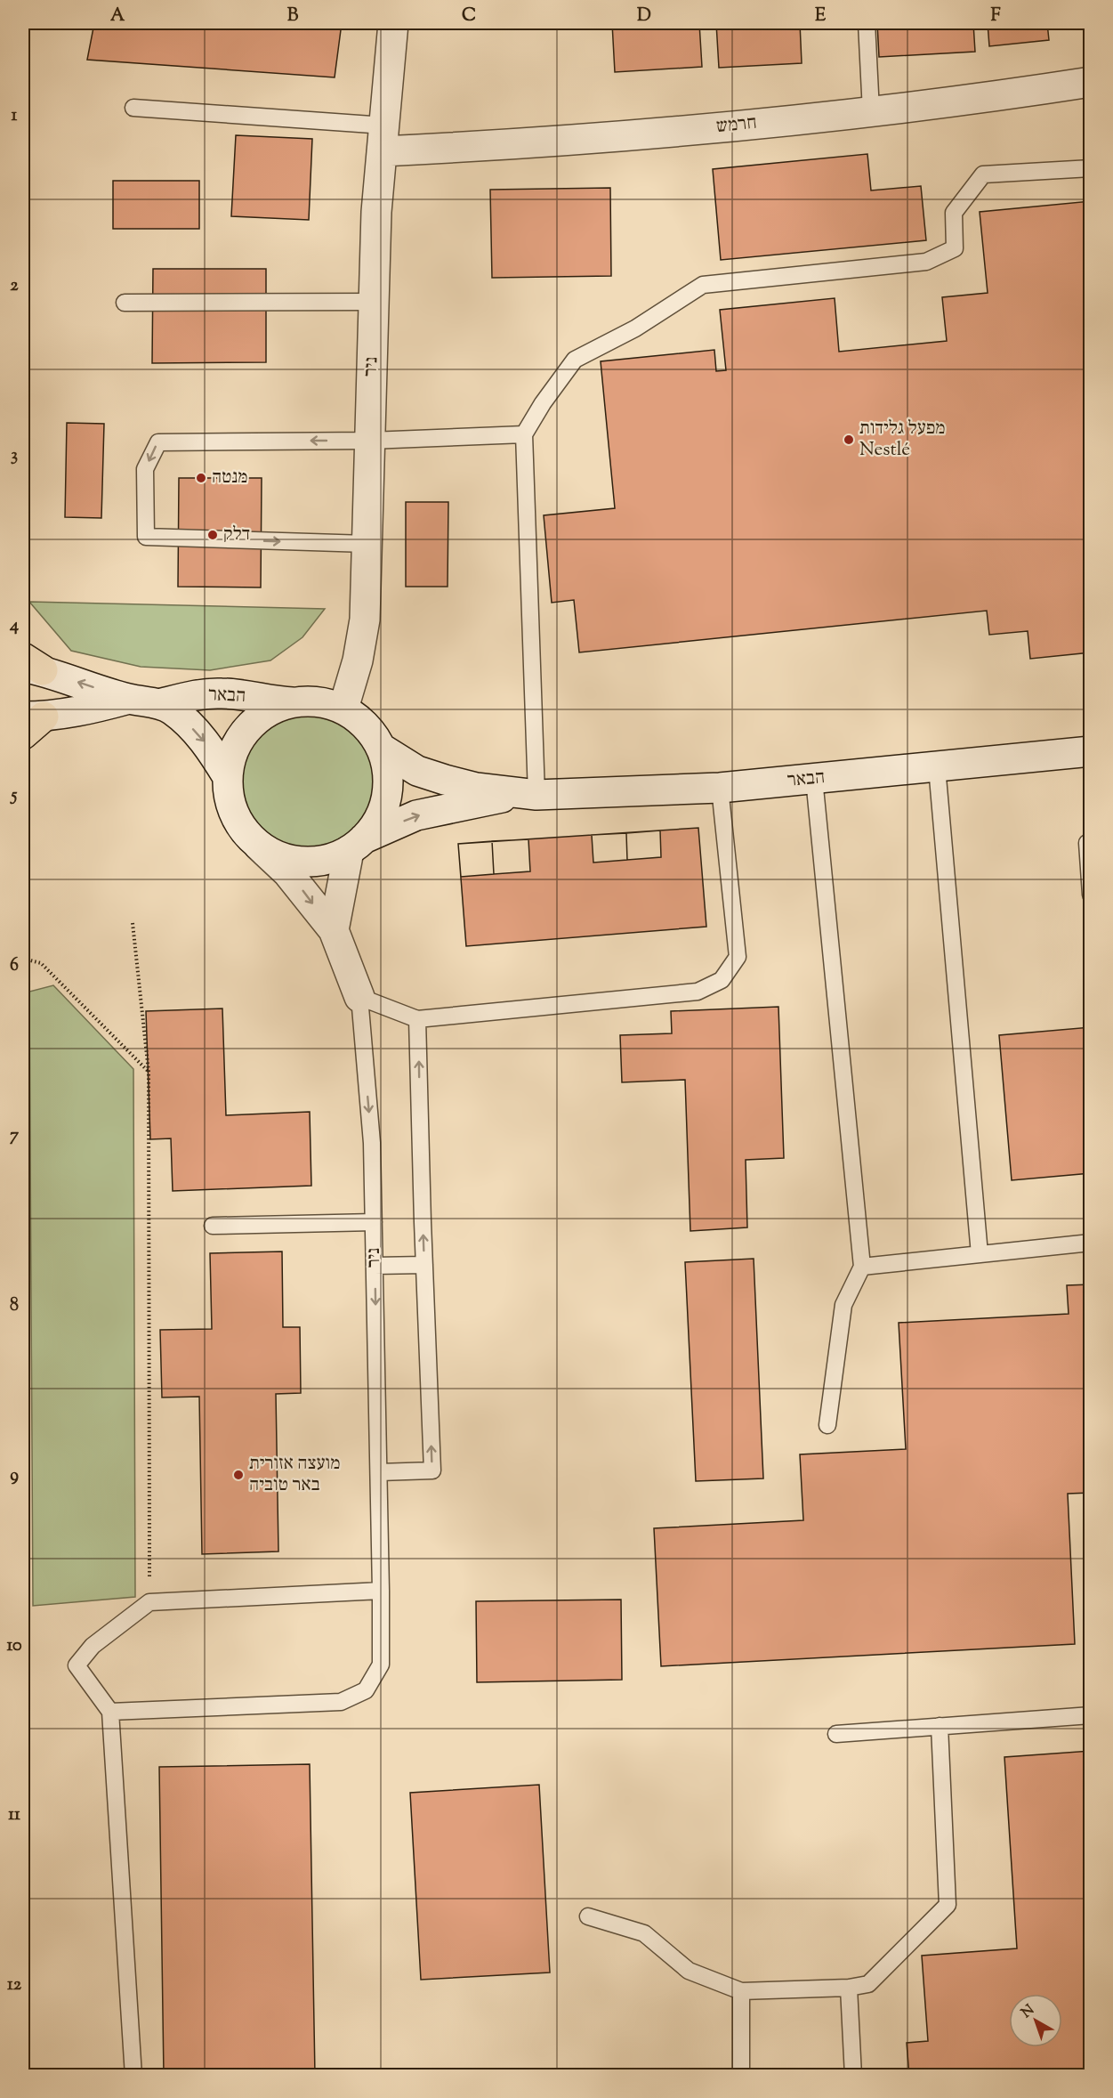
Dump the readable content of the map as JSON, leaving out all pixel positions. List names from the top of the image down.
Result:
{
  "streets": {
    "street": ["חרמש", "ניר", "הבאר"]
  },
  "crossings": [
    ["חרמש", "ניר"],
    ["ניר", "הבאר"]
  ],
  "places": [
    "מפעל גלידות Nestlé",
    "מנטה",
    "דלק",
    "מועצה אזורית באר טוביה"
  ],
  "north": "top left",
  "grid": {
    "columns": [
      "A",
      "B",
      "C",
      "D",
      "E",
      "F"
    ],
    "rows": [
      "1",
      "2",
      "3",
      "4",
      "5",
      "6",
      "7",
      "8",
      "9",
      "10",
      "11",
      "12"
    ]
  }
}
